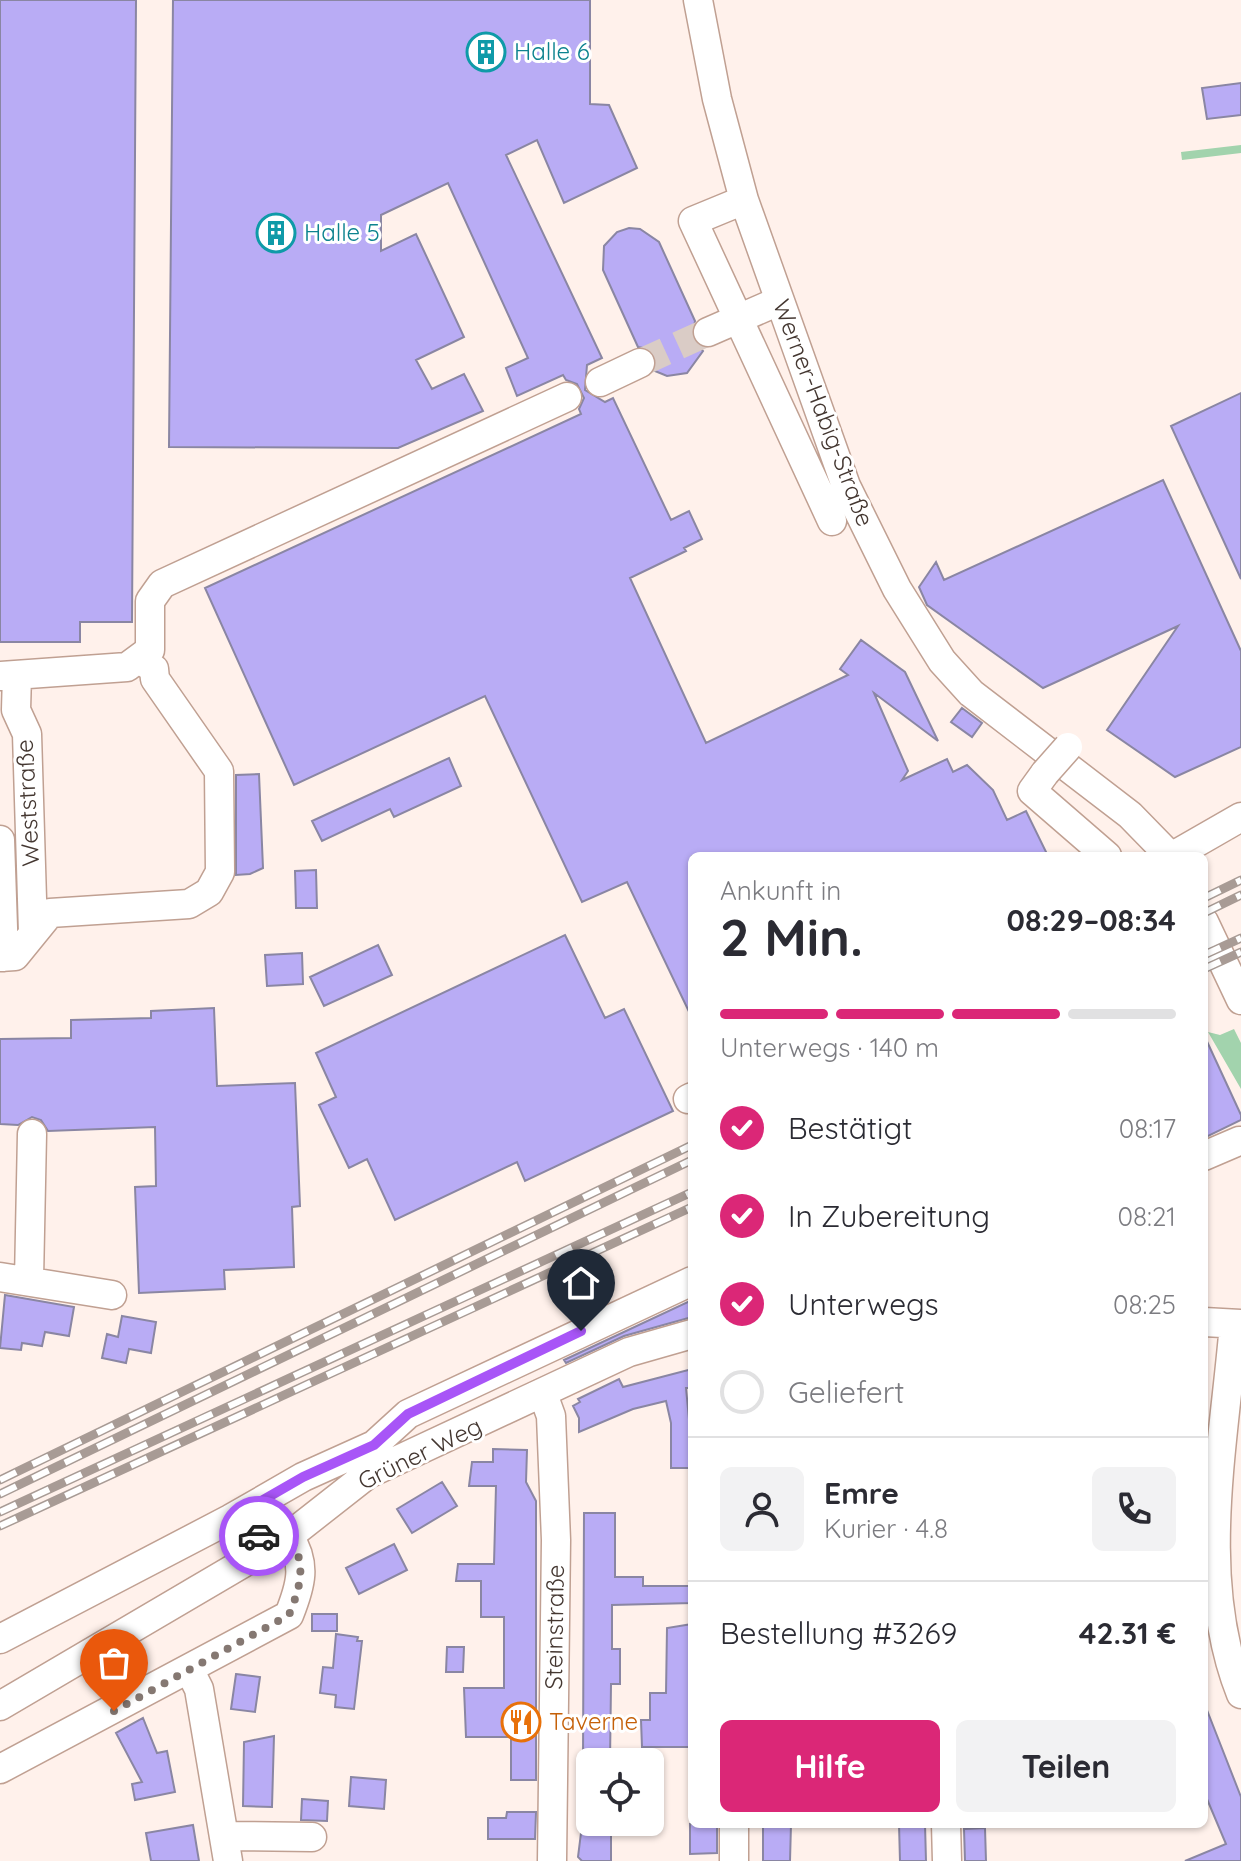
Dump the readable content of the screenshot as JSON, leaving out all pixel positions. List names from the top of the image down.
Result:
{
  "streets": {
    "street": [
      "Werner-Habig-Straße",
      "Weststraße",
      "Grüner Weg",
      "Steinstraße"
    ]
  },
  "crossings": [
    ["Grüner Weg", "Steinstraße"]
  ],
  "places": {
    "building": ["Halle 6", "Halle 5"],
    "restaurant": ["Taverne"]
  },
  "page": {
    "heading": ["2 Min.", "Ankunft in", "08:29–08:34"],
    "panel": [
      "Emre",
      "Kurier · 4.8",
      "Bestellung #3269",
      "42.31 €"
    ],
    "bar": "Unterwegs · 140 m",
    "list": [
      ["Bestätigt", "08:17"],
      ["In Zubereitung", "08:21"],
      ["Unterwegs", "08:25"],
      "Geliefert"
    ],
    "buttons": ["Hilfe", "Teilen"]
  }
}
